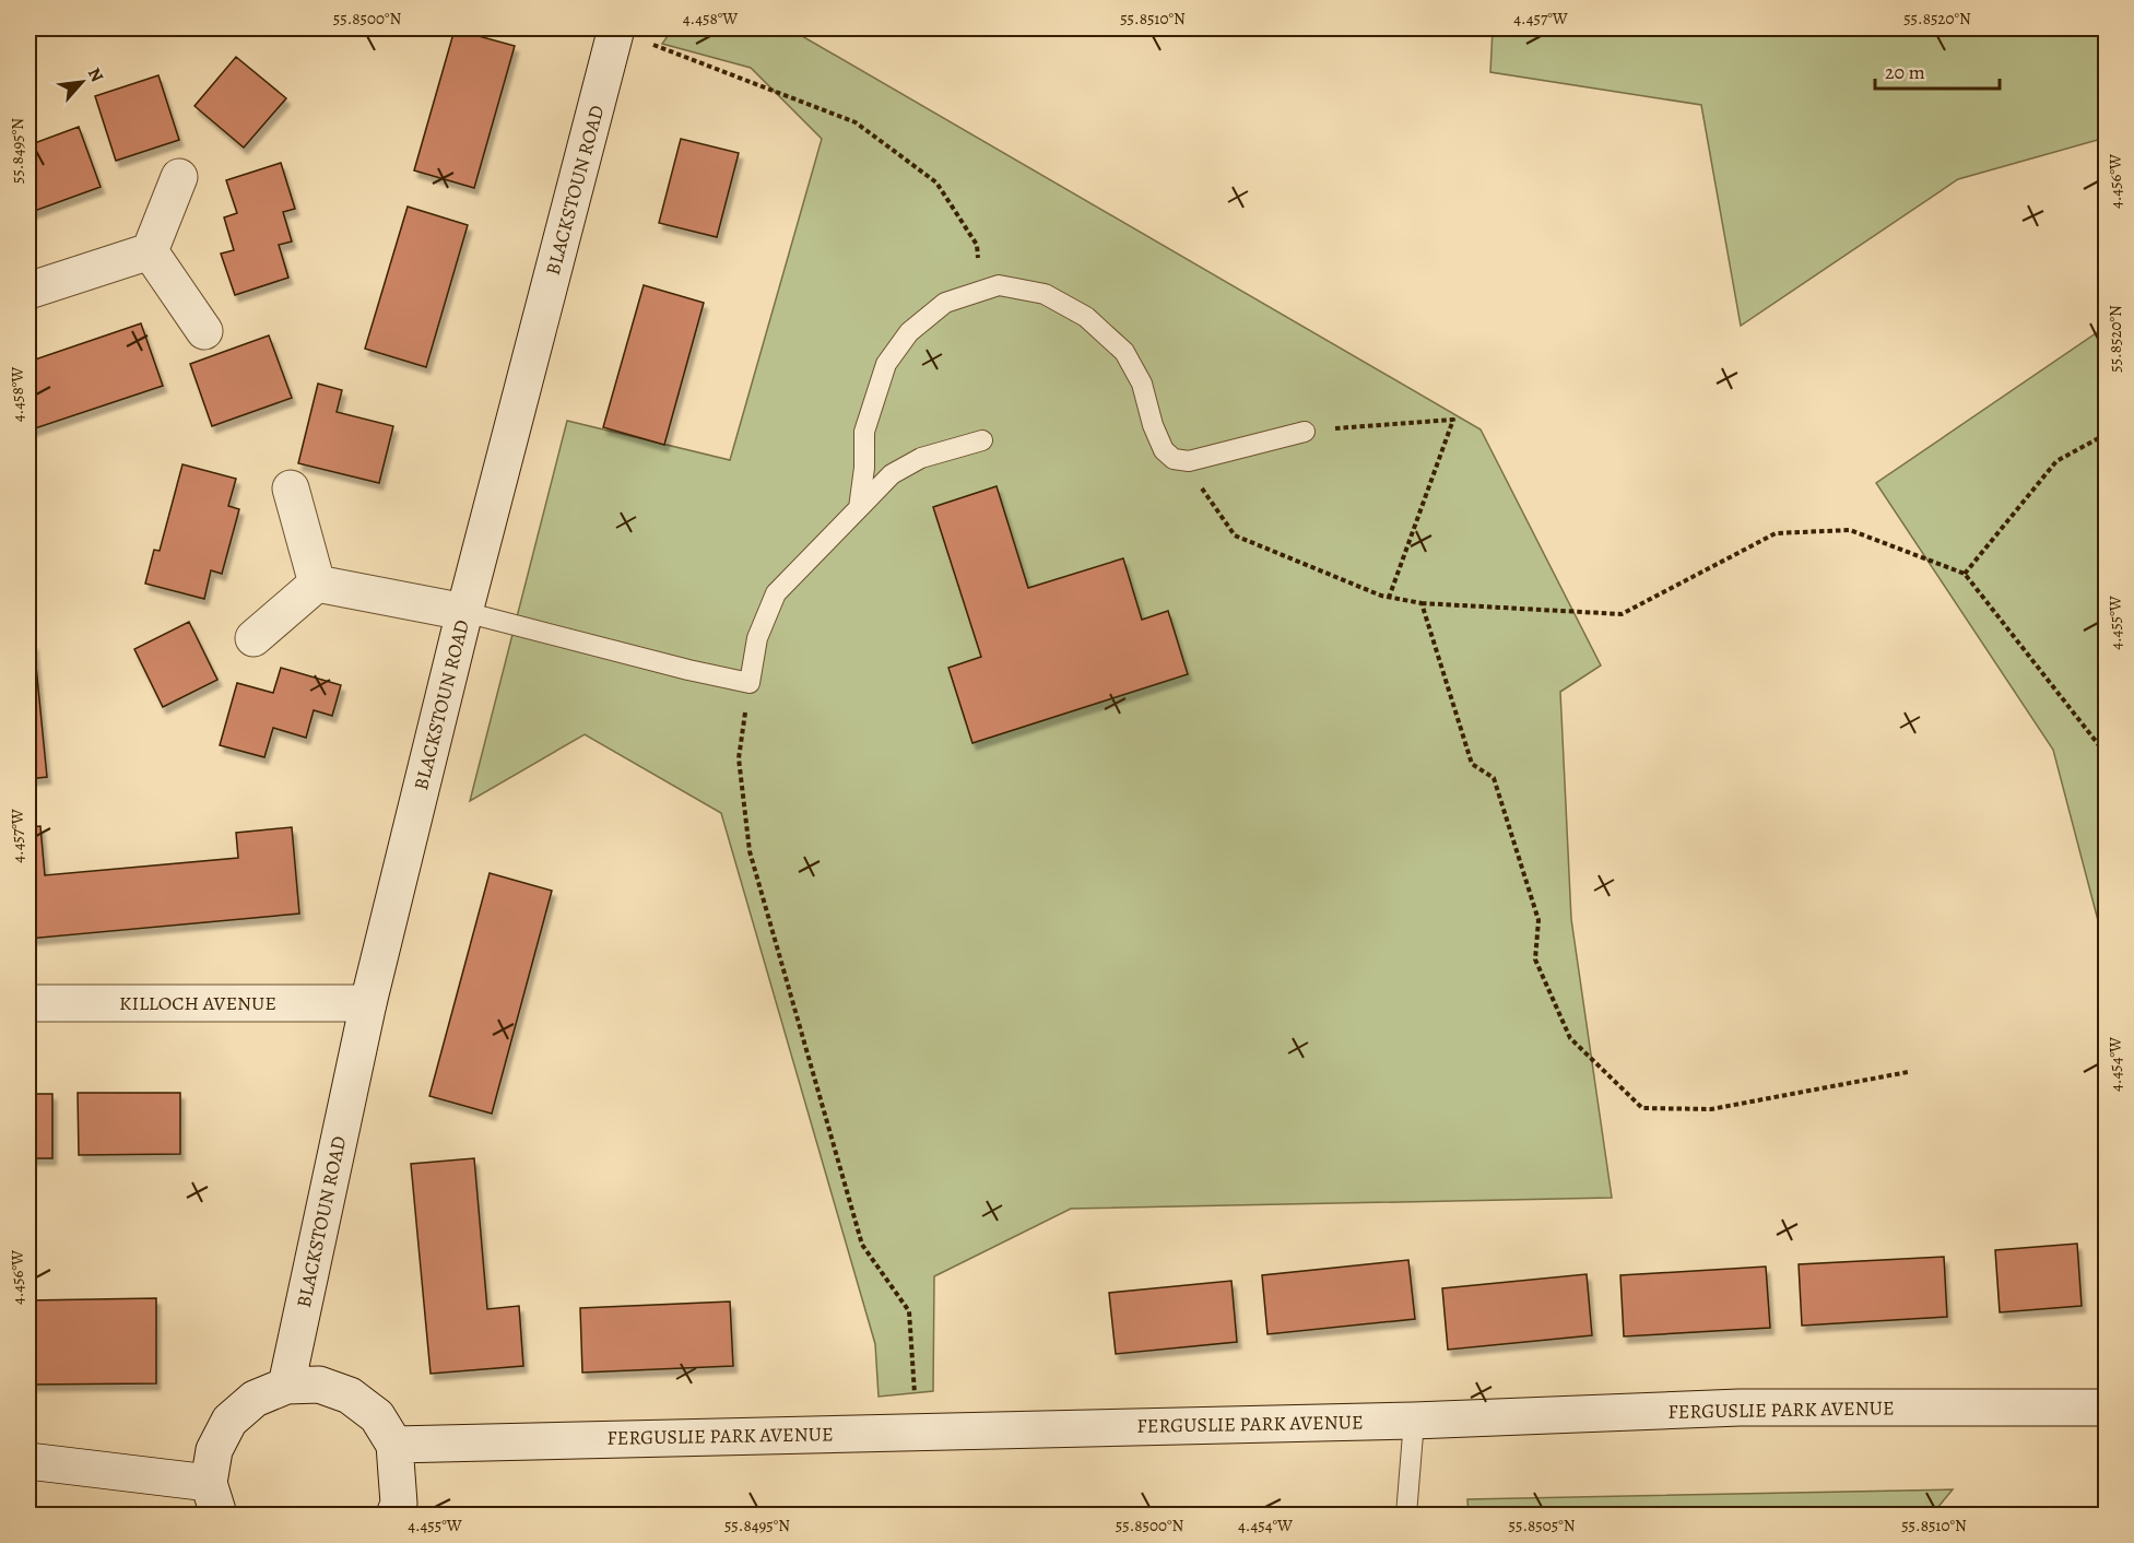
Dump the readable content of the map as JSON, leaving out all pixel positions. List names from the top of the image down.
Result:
{
  "streets": {
    "street": ["BLACKSTOUN ROAD", "KILLOCH AVENUE", "FERGUSLIE PARK AVENUE"]
  },
  "crossings": [
    ["BLACKSTOUN ROAD", "KILLOCH AVENUE"]
  ],
  "scale_bar": "20 m",
  "north": "top right",
  "coordinates": [
    "55.8500°N",
    "4.458°W",
    "55.8510°N",
    "4.457°W",
    "55.8520°N",
    "55.8495°N",
    "4.456°W",
    "4.455°W",
    "4.454°W",
    "55.8505°N"
  ]
}
